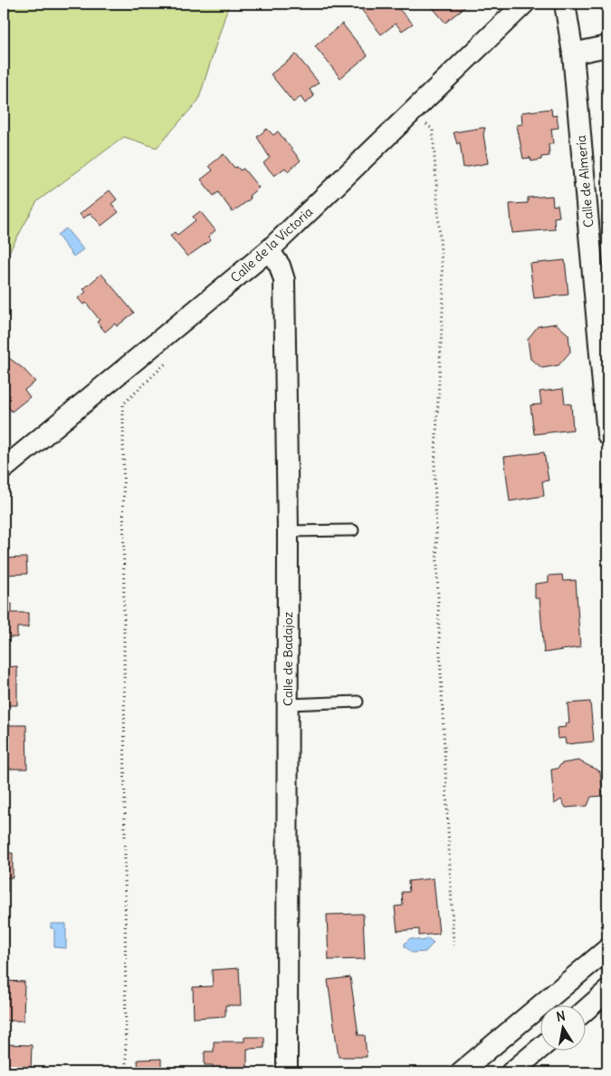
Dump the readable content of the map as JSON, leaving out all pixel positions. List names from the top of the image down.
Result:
{
  "streets": {
    "street": ["Calle de Almería", "Calle de la Victoria", "Calle de Badajoz"]
  },
  "crossings": [
    ["Calle de la Victoria", "Calle de Badajoz"]
  ],
  "north": "top"
}
